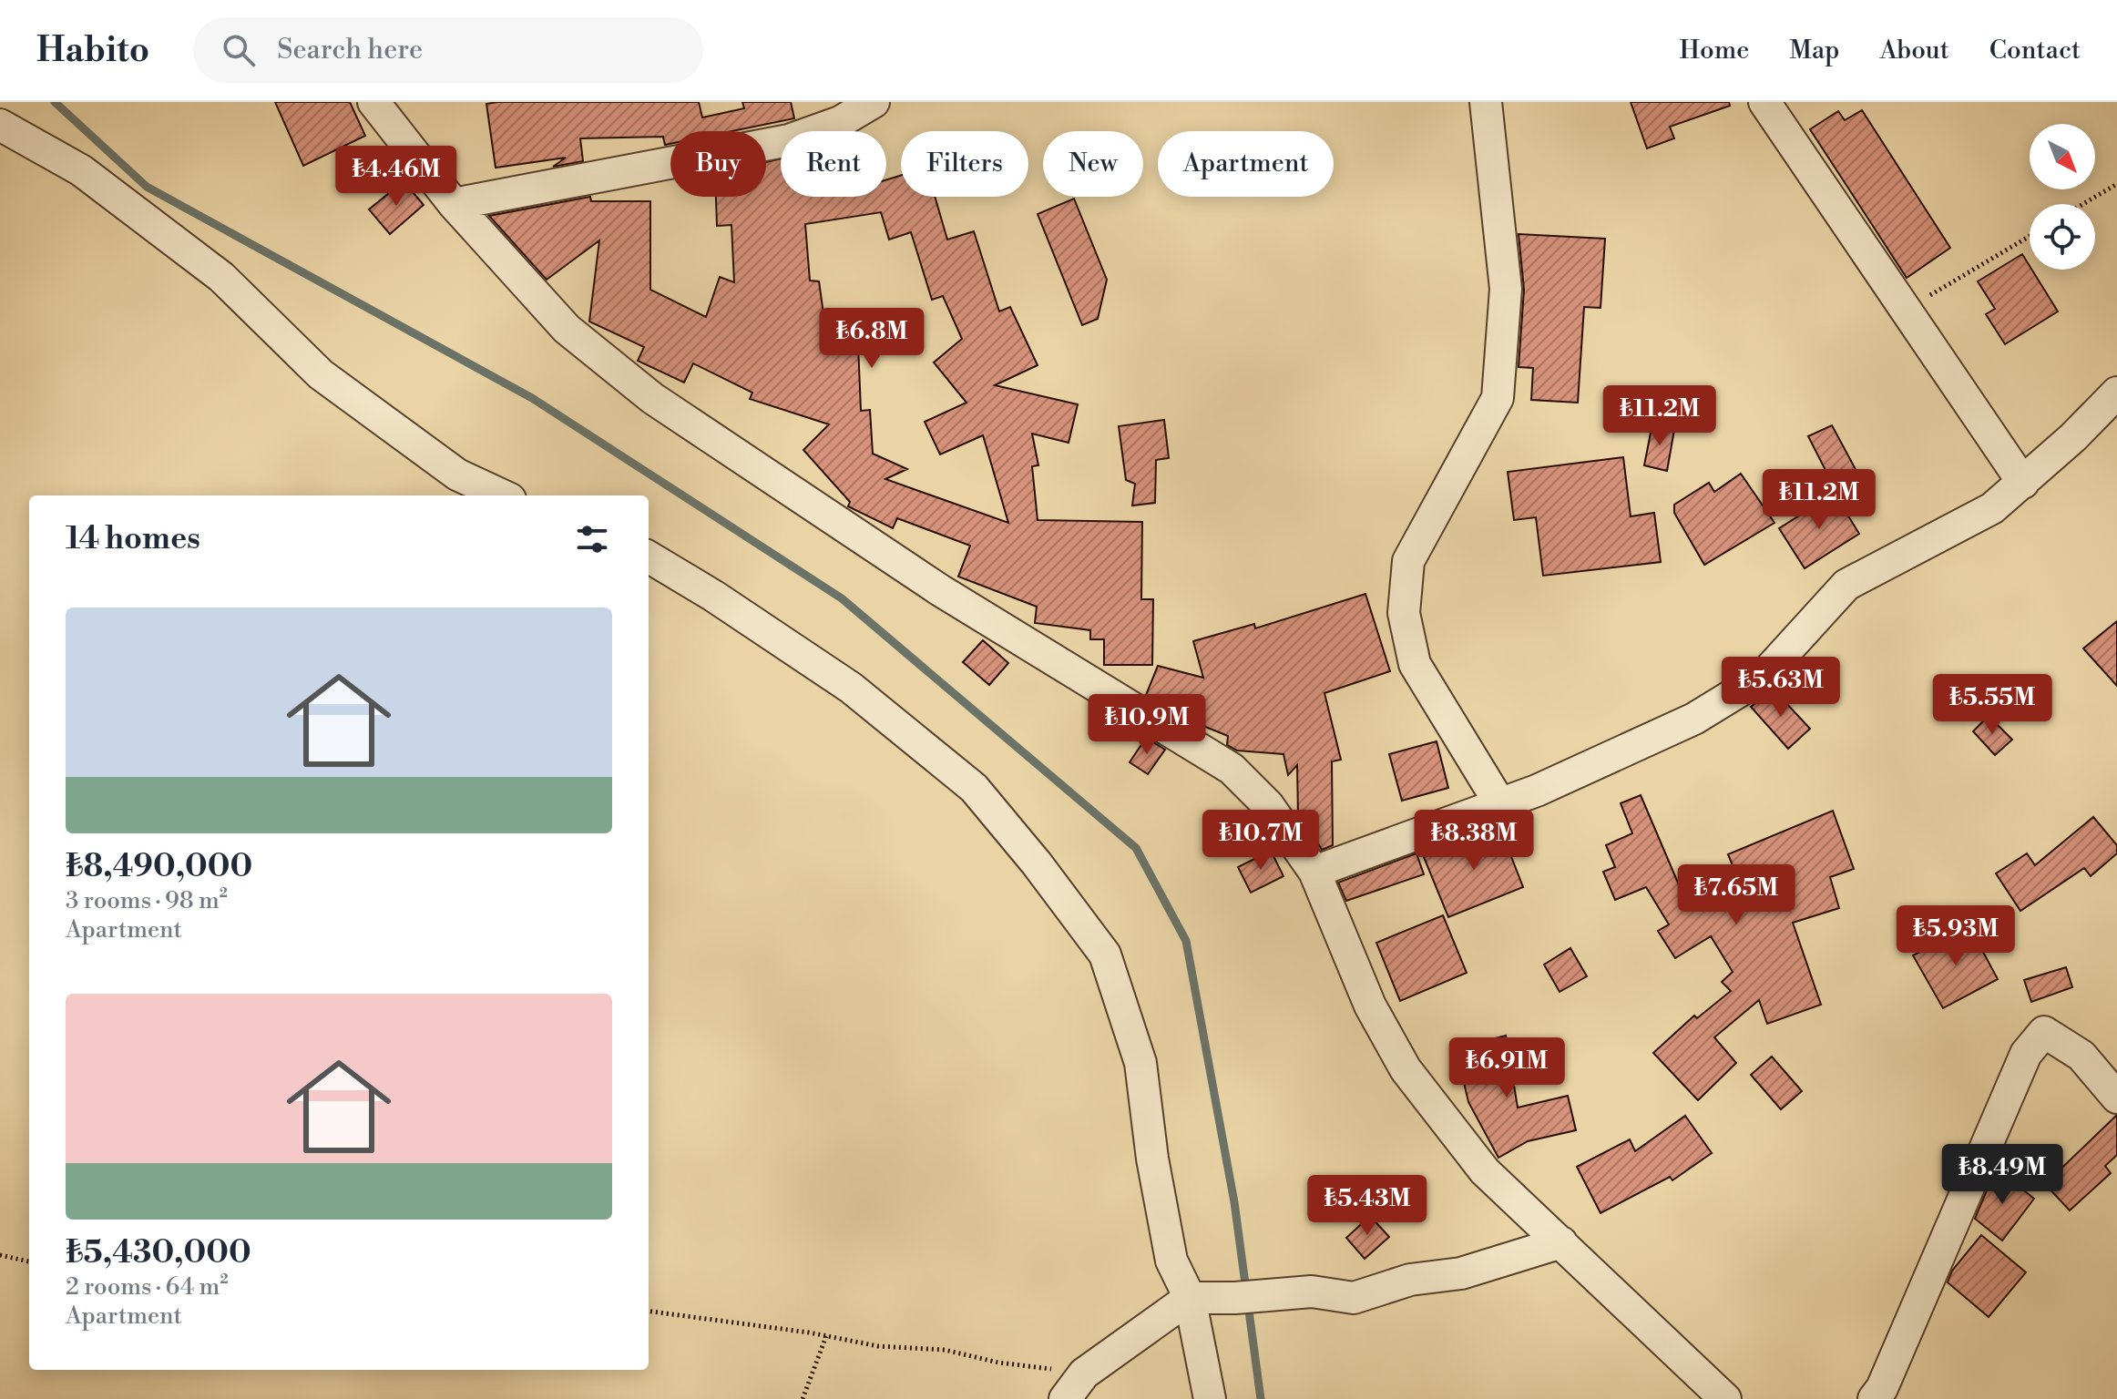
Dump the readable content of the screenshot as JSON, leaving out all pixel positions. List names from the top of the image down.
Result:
{
  "north": "bottom right",
  "page": {
    "header": "Habito",
    "search": "Search here",
    "nav": [
      "Home",
      "Map",
      "About",
      "Contact"
    ],
    "chip": [
      "Buy",
      "Rent",
      "Filters",
      "New",
      "Apartment"
    ],
    "price": [
      "₺4.46M",
      "₺6.8M",
      "₺11.2M",
      "₺11.2M",
      "₺5.63M",
      "₺5.55M",
      "₺10.9M",
      "₺10.7M",
      "₺8.38M",
      "₺7.65M",
      "₺5.93M",
      "₺6.91M",
      "₺8.49M",
      "₺5.43M"
    ],
    "heading": "14 homes",
    "list": [
      {
        "name": "₺8,490,000",
        "note": "3 rooms · 98 m² · Apartment"
      },
      {
        "name": "₺5,430,000",
        "note": "2 rooms · 64 m² · Apartment"
      }
    ]
  }
}
